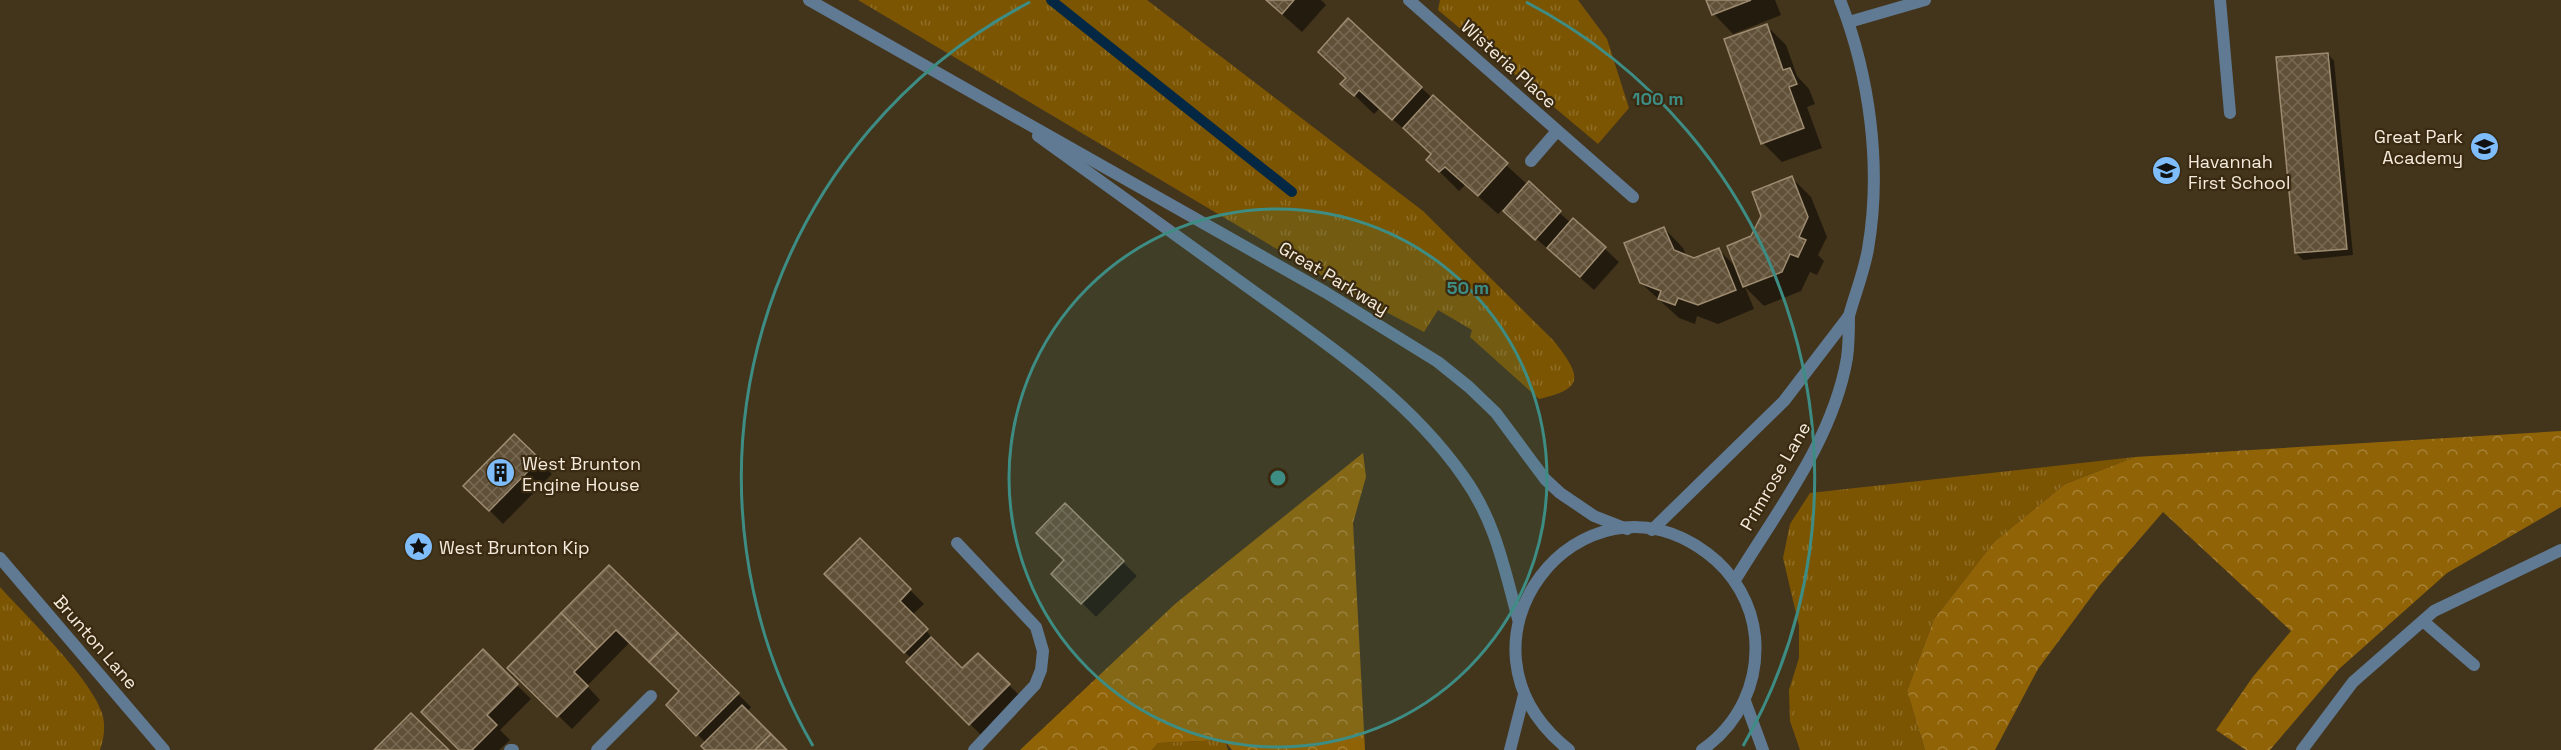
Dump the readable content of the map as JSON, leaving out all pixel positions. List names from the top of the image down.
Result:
{
  "streets": {
    "street": [
      "Wisteria Place",
      "Great Parkway",
      "Primrose Lane",
      "Brunton Lane"
    ]
  },
  "crossings": [
    ["Great Parkway", "Primrose Lane"]
  ],
  "places": {
    "school or university": ["Great Park Academy", "Havannah First School"],
    "building": ["West Brunton Engine House"],
    "place": ["West Brunton Kip"]
  },
  "rings": ["100 m", "50 m"]
}
